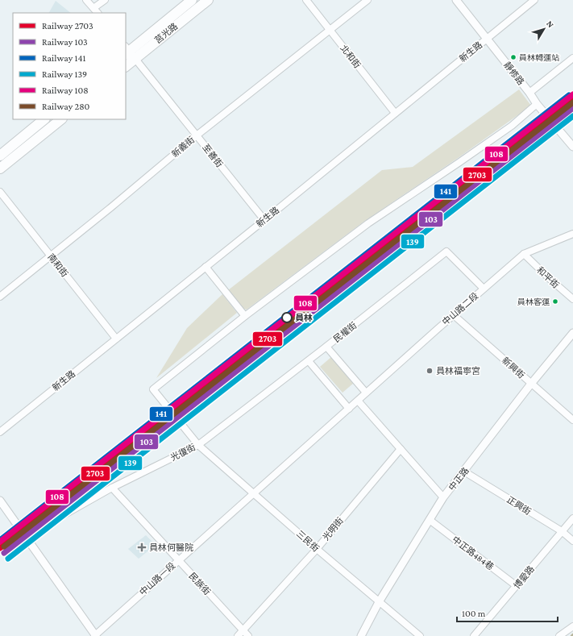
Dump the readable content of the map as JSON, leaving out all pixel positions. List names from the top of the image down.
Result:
{
  "streets": {
    "main road": ["莒光路"],
    "street": [
      "新生路",
      "北和街",
      "靜修路",
      "新義街",
      "至善街",
      "南和街",
      "和平街",
      "中山路二段",
      "民權街",
      "新興街",
      "光復街",
      "中正路",
      "正興街",
      "光明街",
      "三民街",
      "中正路484巷",
      "博愛路",
      "中山路一段",
      "民族街"
    ]
  },
  "crossings": [
    ["莒光路", "至善街"],
    ["新生路", "北和街"],
    ["新生路", "靜修路"],
    ["新生路", "至善街"],
    ["新生路", "南和街"],
    ["北和街", "新義街"],
    ["新義街", "至善街"],
    ["新義街", "南和街"],
    ["和平街", "中山路二段"],
    ["中山路二段", "民權街"],
    ["中山路二段", "新興街"],
    ["中山路二段", "中山路一段"],
    ["民權街", "光復街"],
    ["新興街", "中正路"],
    ["光復街", "三民街"],
    ["光復街", "中山路一段"],
    ["光復街", "民族街"],
    ["中正路", "正興街"],
    ["中正路", "三民街"],
    ["中正路", "中正路484巷"],
    ["正興街", "博愛路"],
    ["光明街", "三民街"],
    ["光明街", "民族街"],
    ["三民街", "中山路一段"],
    ["中正路484巷", "博愛路"],
    ["中山路一段", "民族街"]
  ],
  "places": {
    "other": [
      "員林轉運站",
      "員林客運",
      "員林",
      "員林福寧宮"
    ],
    "health": ["員林何醫院"]
  },
  "lines": [
    "rail line 108",
    "rail line 141",
    "rail line 2703",
    "rail line 280",
    "rail line 103",
    "rail line 139"
  ],
  "legend": [
    "Railway 2703",
    "Railway 103",
    "Railway 141",
    "Railway 139",
    "Railway 108",
    "Railway 280"
  ],
  "scale_bar": "100 m",
  "north": "top right"
}
